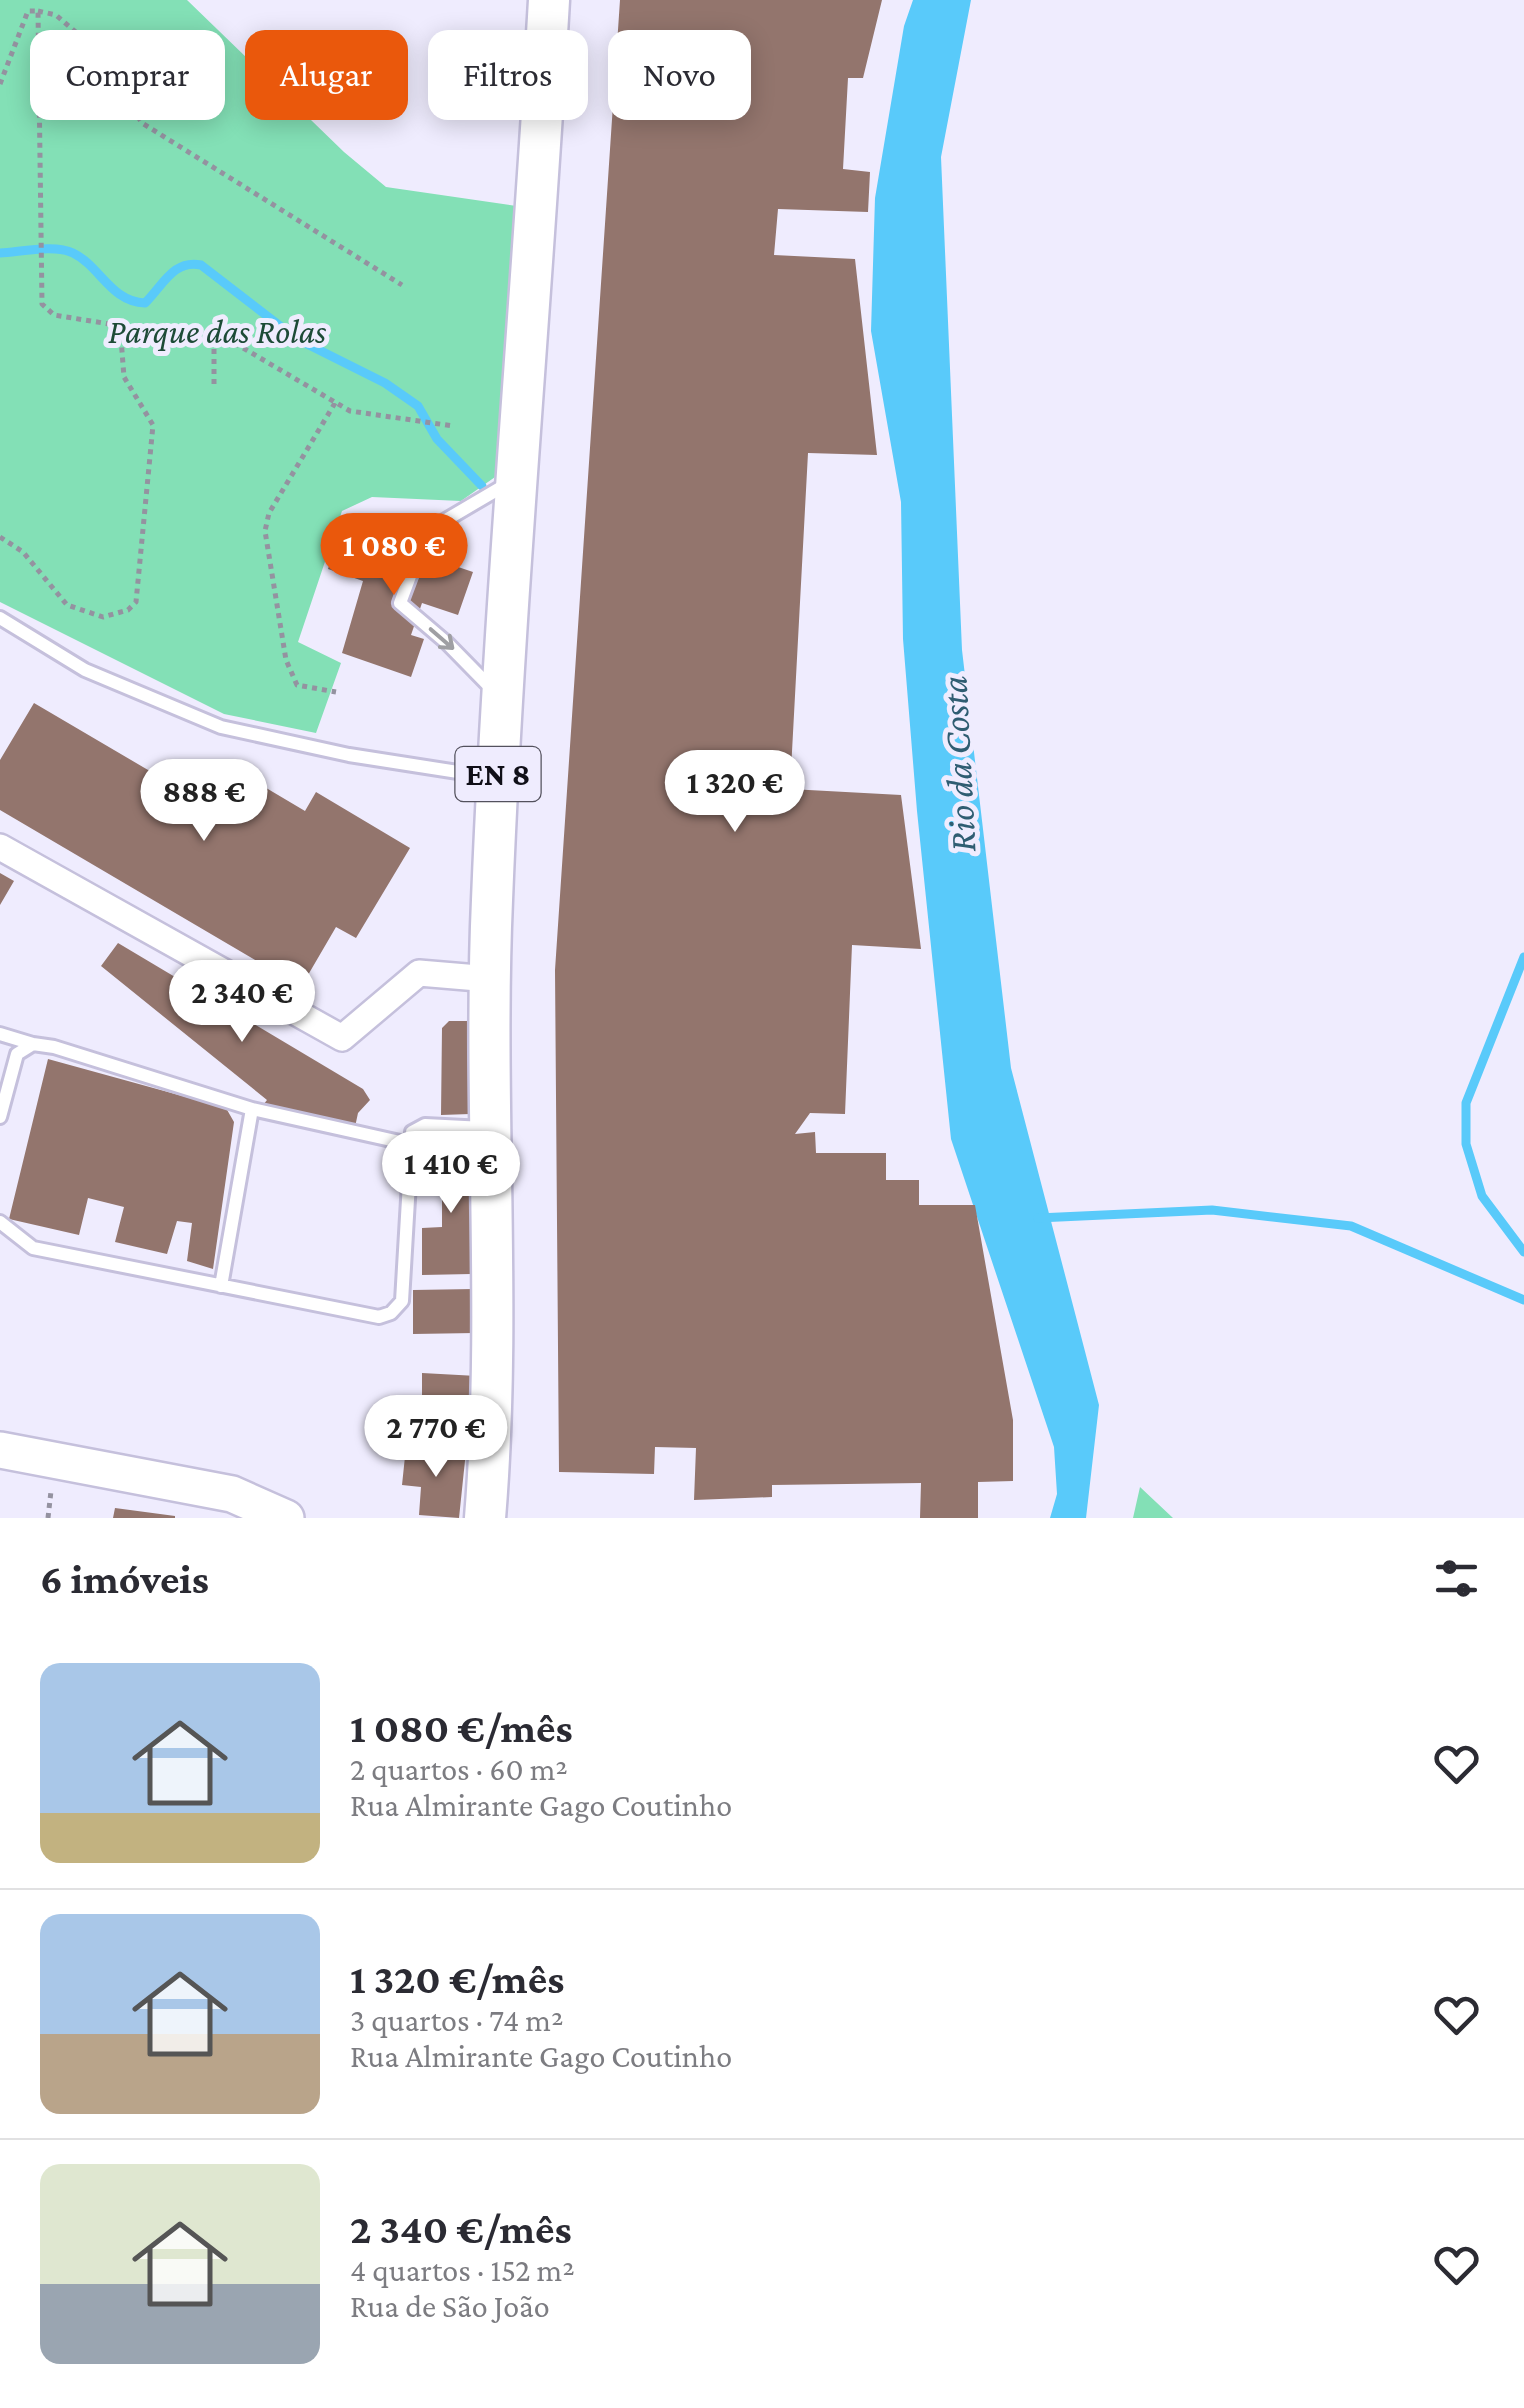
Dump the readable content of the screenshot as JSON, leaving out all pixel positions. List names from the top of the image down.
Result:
{
  "streets": {
    "main road": ["EN 8"]
  },
  "water": ["Rio da Costa"],
  "parks": ["Parque das Rolas"],
  "page": {
    "chip": [
      "Comprar",
      "Alugar",
      "Filtros",
      "Novo"
    ],
    "price": [
      "1 080 €",
      "1 320 €",
      "888 €",
      "2 340 €",
      "1 410 €",
      "2 770 €"
    ],
    "heading": "6 imóveis",
    "list": [
      {
        "name": "1 080 €/mês",
        "note": "2 quartos · 60 m² · Rua Almirante Gago Coutinho"
      },
      {
        "name": "1 320 €/mês",
        "note": "3 quartos · 74 m² · Rua Almirante Gago Coutinho"
      },
      {
        "name": "2 340 €/mês",
        "note": "4 quartos · 152 m² · Rua de São João"
      }
    ]
  }
}
